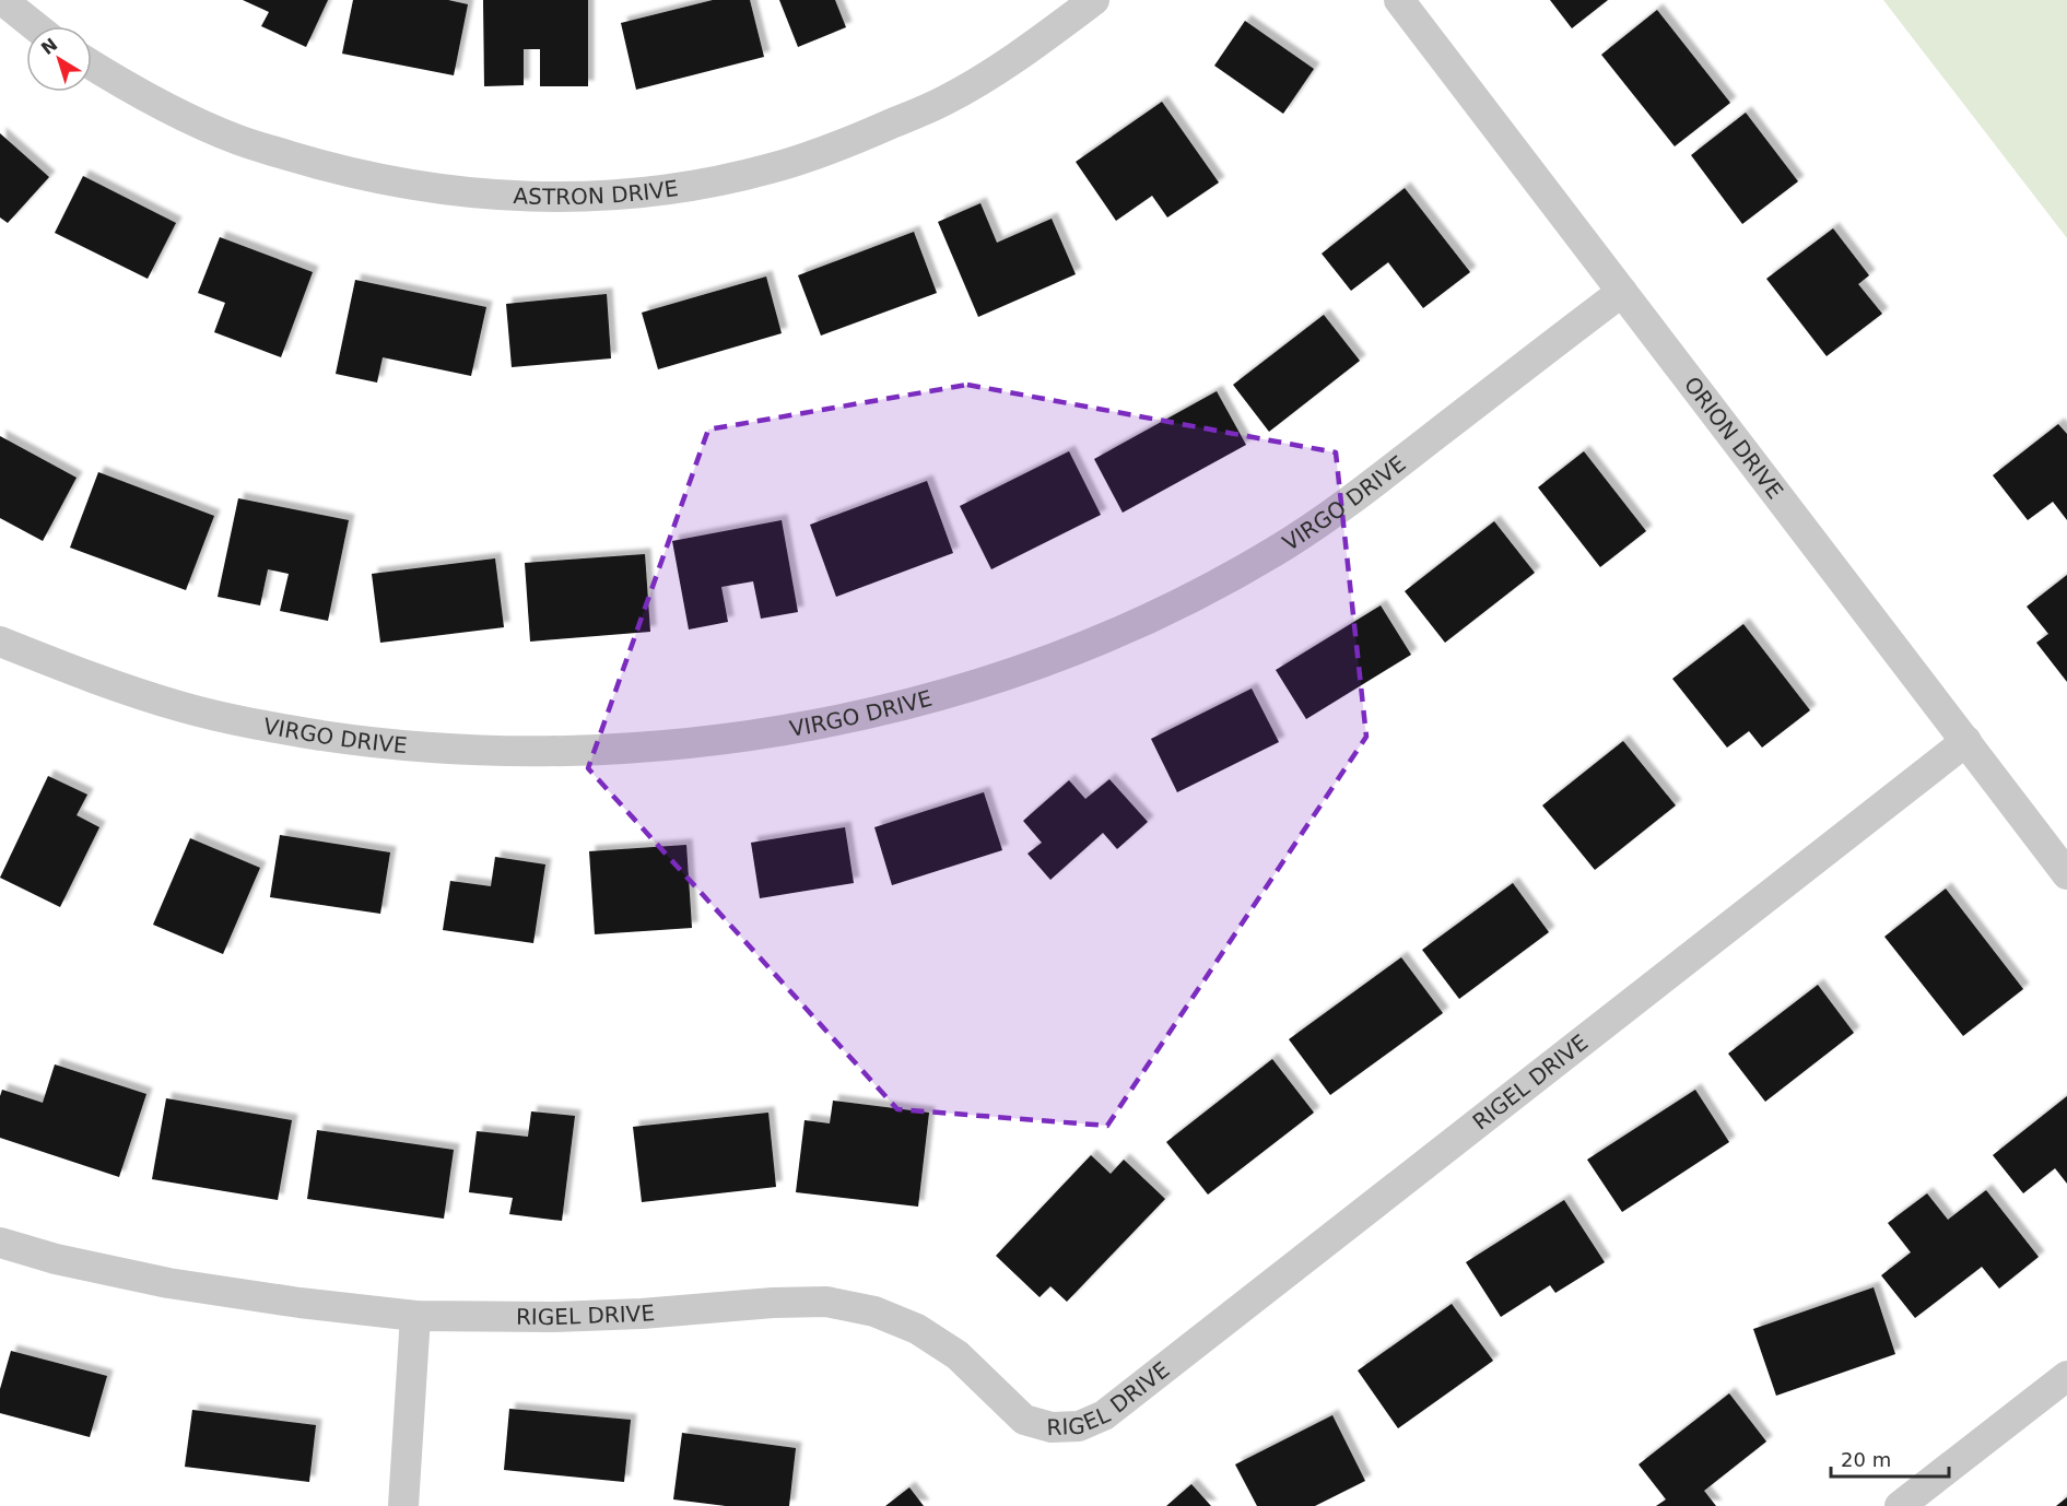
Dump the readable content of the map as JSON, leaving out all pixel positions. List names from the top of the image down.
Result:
{
  "streets": {
    "street": [
      "ASTRON DRIVE",
      "ORION DRIVE",
      "VIRGO DRIVE",
      "RIGEL DRIVE"
    ]
  },
  "crossings": [
    ["ORION DRIVE", "VIRGO DRIVE"],
    ["ORION DRIVE", "RIGEL DRIVE"]
  ],
  "scale_bar": "20 m",
  "north": "top left"
}
